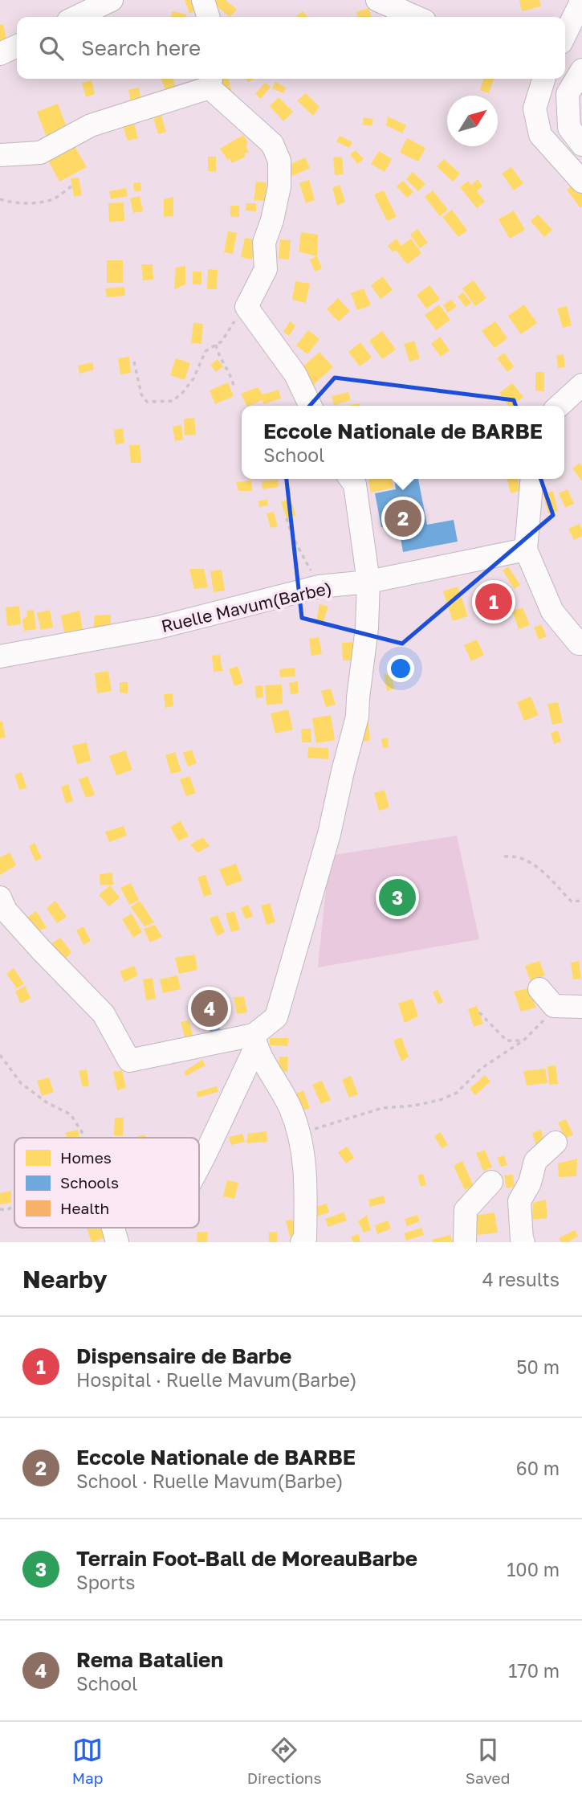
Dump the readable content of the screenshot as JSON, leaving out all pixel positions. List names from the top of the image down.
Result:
{
  "streets": {
    "street": ["Ruelle Mavum(Barbe)"]
  },
  "legend": ["Homes", "Schools", "Health"],
  "north": "top right",
  "page": {
    "search": "Search here",
    "popup": ["Eccole Nationale de BARBE", "School"],
    "pins": [
      "2",
      "1",
      "3",
      "4"
    ],
    "heading": ["Nearby", "4 results"],
    "list": [
      {
        "mark": "1",
        "name": "Dispensaire de Barbe",
        "note": "Hospital · Ruelle Mavum(Barbe)",
        "value": "50 m"
      },
      {
        "mark": "2",
        "name": "Eccole Nationale de BARBE",
        "note": "School · Ruelle Mavum(Barbe)",
        "value": "60 m"
      },
      {
        "mark": "3",
        "name": "Terrain Foot-Ball de MoreauBarbe",
        "note": "Sports",
        "value": "100 m"
      },
      {
        "mark": "4",
        "name": "Rema Batalien",
        "note": "School",
        "value": "170 m"
      }
    ],
    "nav": ["Map", "Directions", "Saved"]
  }
}
